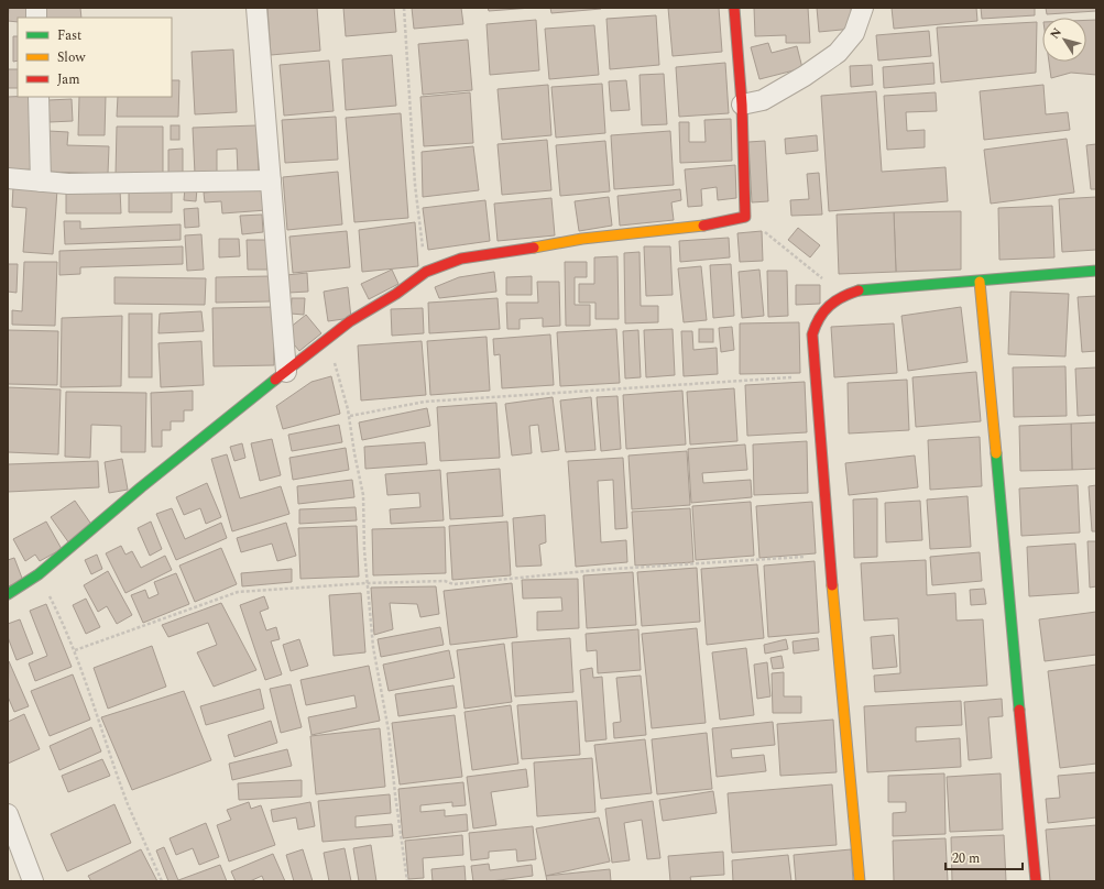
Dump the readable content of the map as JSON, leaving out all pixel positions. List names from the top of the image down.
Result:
{
  "legend": ["Fast", "Slow", "Jam"],
  "scale_bar": "20 m",
  "north": "top left"
}
